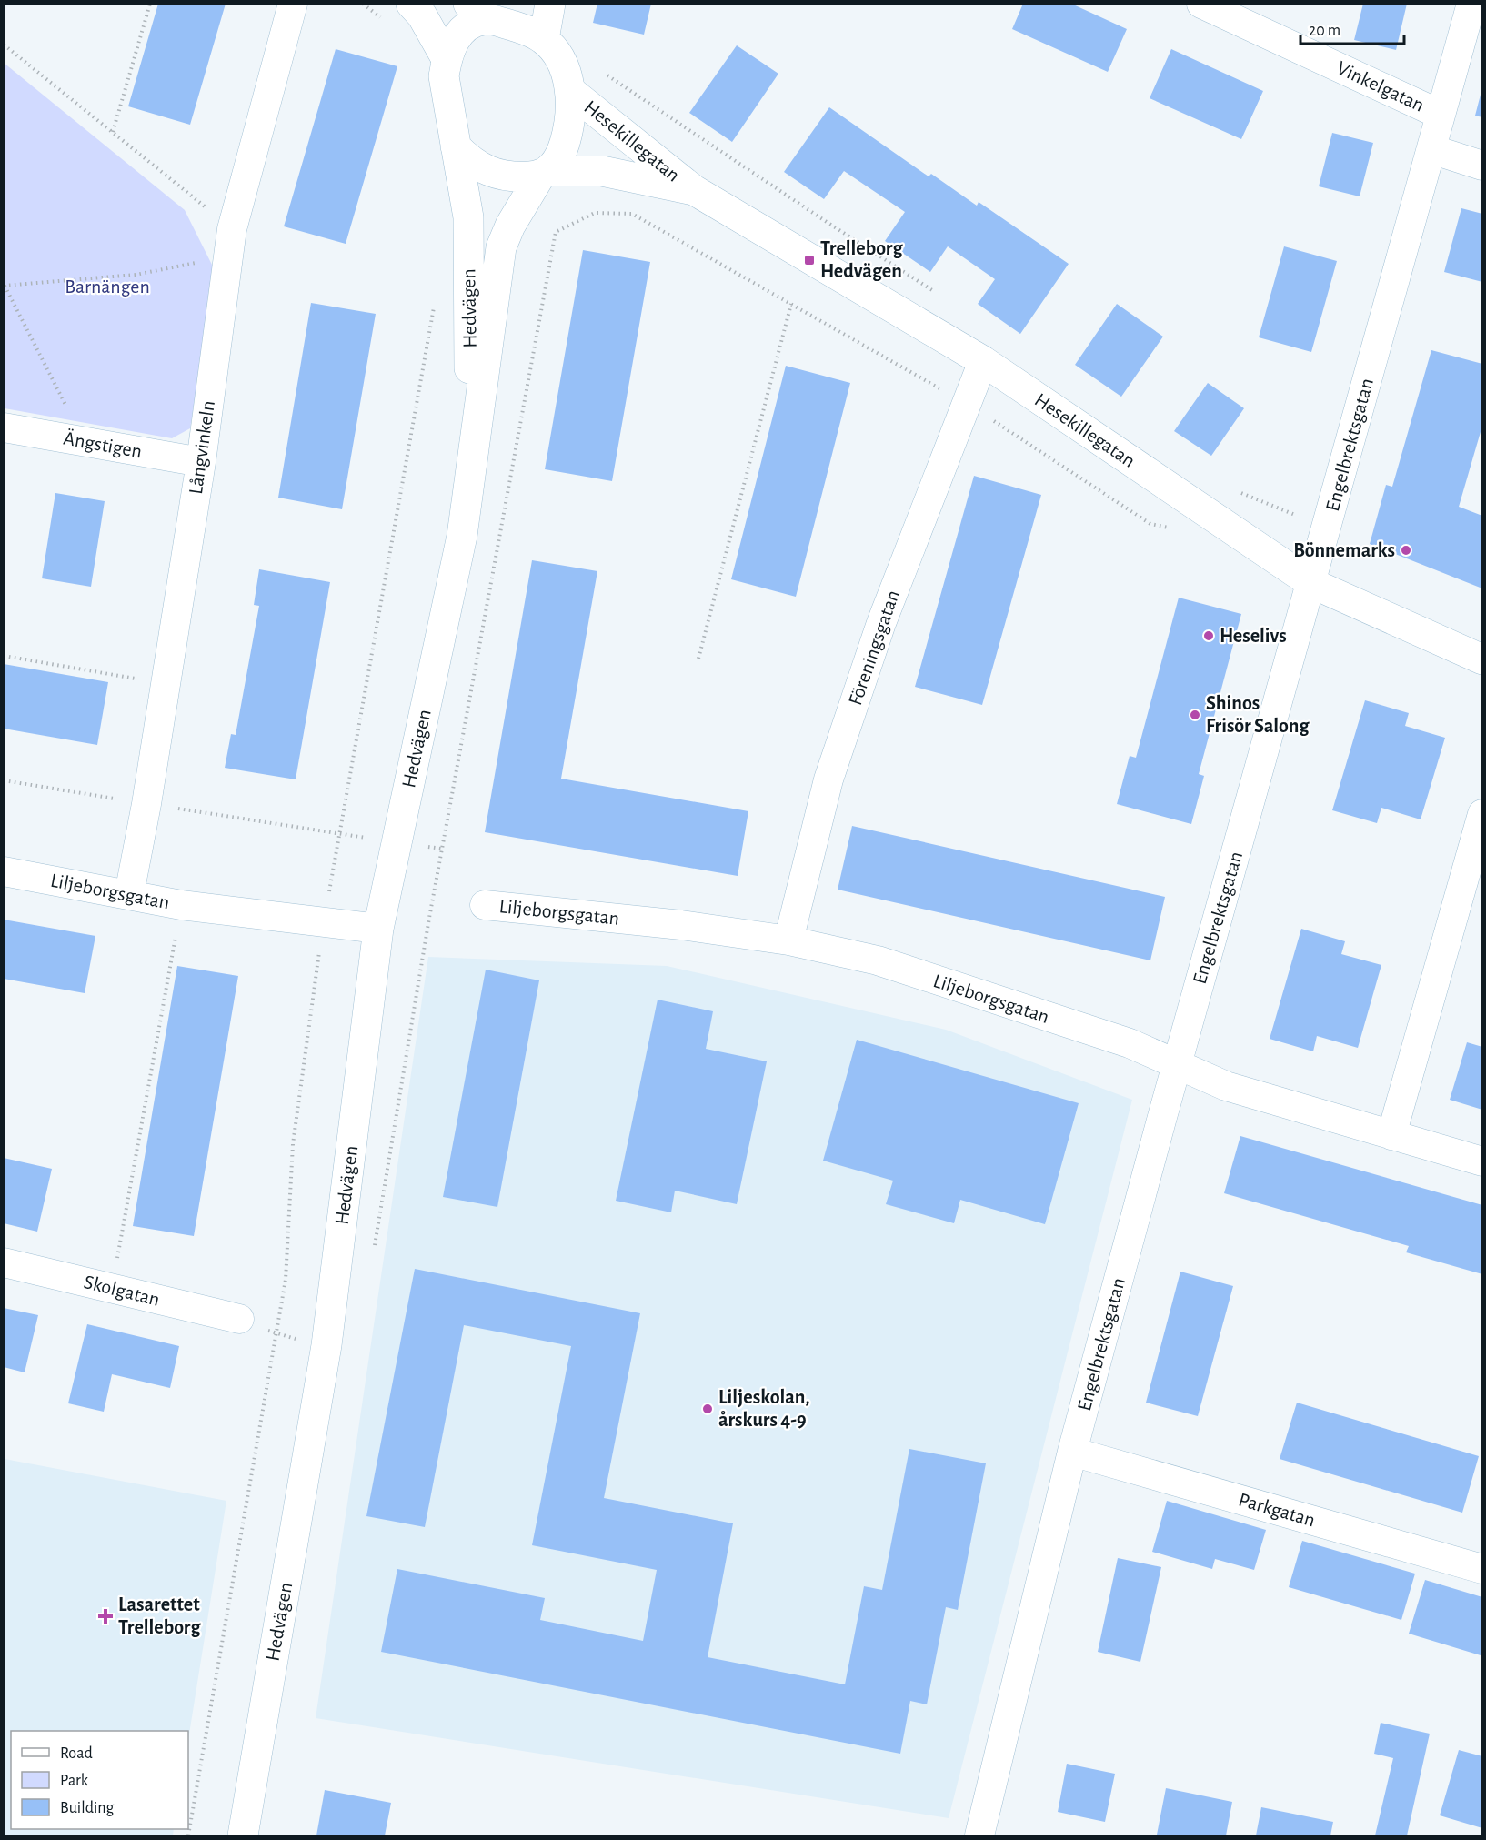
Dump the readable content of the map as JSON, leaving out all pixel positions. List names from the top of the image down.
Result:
{
  "streets": {
    "main road": ["Hesekillegatan", "Hedvägen"],
    "street": [
      "Vinkelgatan",
      "Ängstigen",
      "Engelbrektsgatan",
      "Långvinkeln",
      "Föreningsgatan",
      "Liljeborgsgatan",
      "Skolgatan",
      "Parkgatan"
    ]
  },
  "crossings": [
    ["Vinkelgatan", "Engelbrektsgatan"],
    ["Hesekillegatan", "Hedvägen"],
    ["Hesekillegatan", "Engelbrektsgatan"],
    ["Hesekillegatan", "Föreningsgatan"],
    ["Hedvägen", "Liljeborgsgatan"],
    ["Ängstigen", "Långvinkeln"],
    ["Engelbrektsgatan", "Liljeborgsgatan"],
    ["Engelbrektsgatan", "Parkgatan"],
    ["Långvinkeln", "Liljeborgsgatan"],
    ["Föreningsgatan", "Liljeborgsgatan"]
  ],
  "parks": ["Barnängen"],
  "places": {
    "transit": ["Trelleborg Hedvägen"],
    "other": [
      "Bönnemarks",
      "Heselivs",
      "Shinos Frisör Salong",
      "Liljeskolan, årskurs 4-9"
    ],
    "health": ["Lasarettet Trelleborg"]
  },
  "legend": ["Road", "Park", "Building"],
  "scale_bar": "20 m"
}
